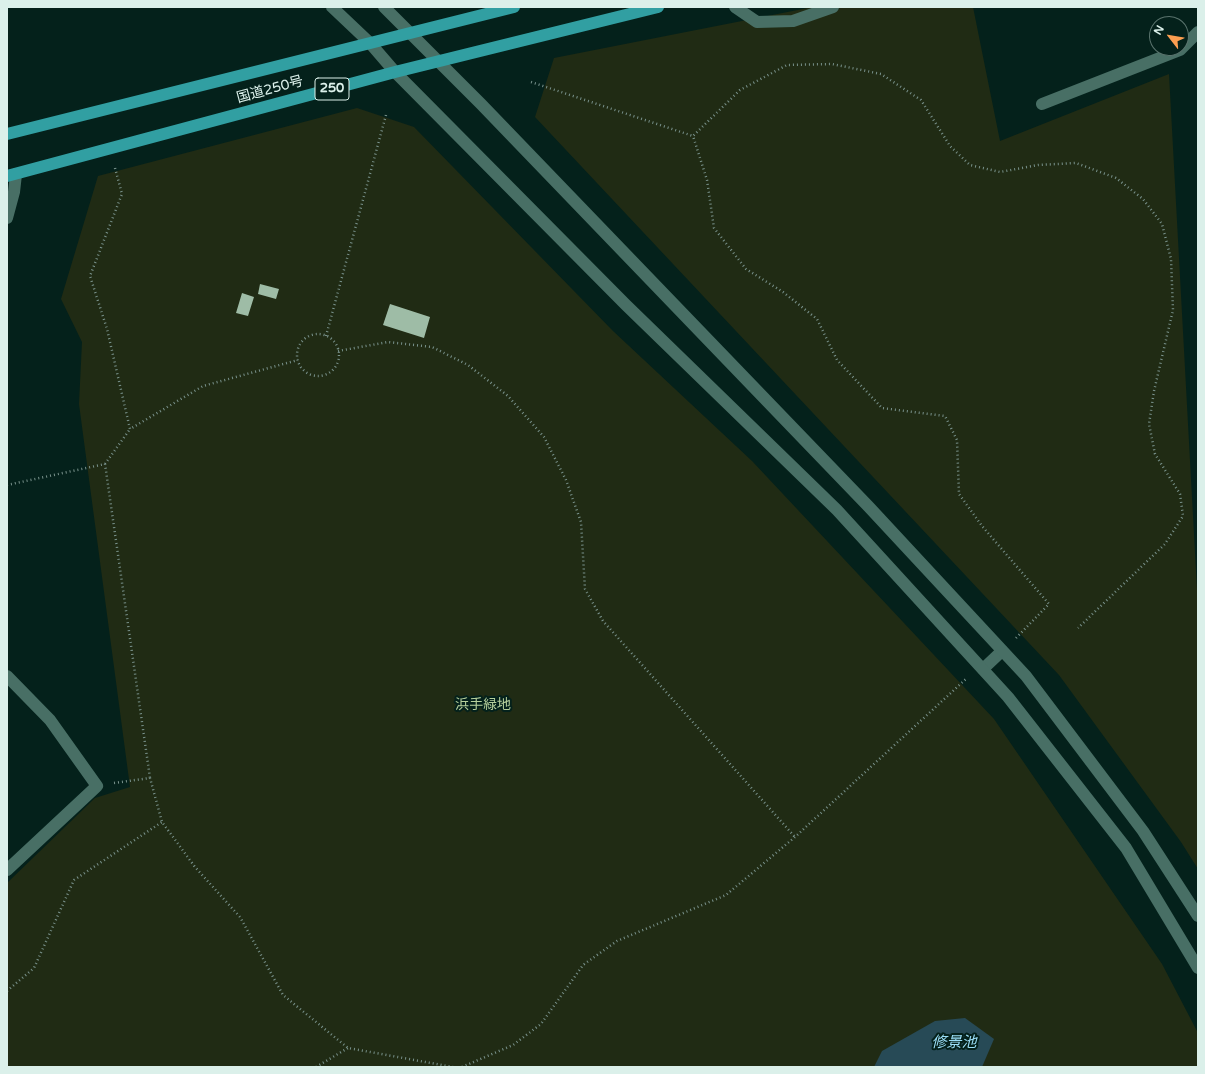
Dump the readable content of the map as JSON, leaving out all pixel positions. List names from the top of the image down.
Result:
{
  "streets": {
    "highway": ["250", "国道250号"]
  },
  "water": ["修景池"],
  "parks": ["浜手緑地"],
  "north": "top left"
}
